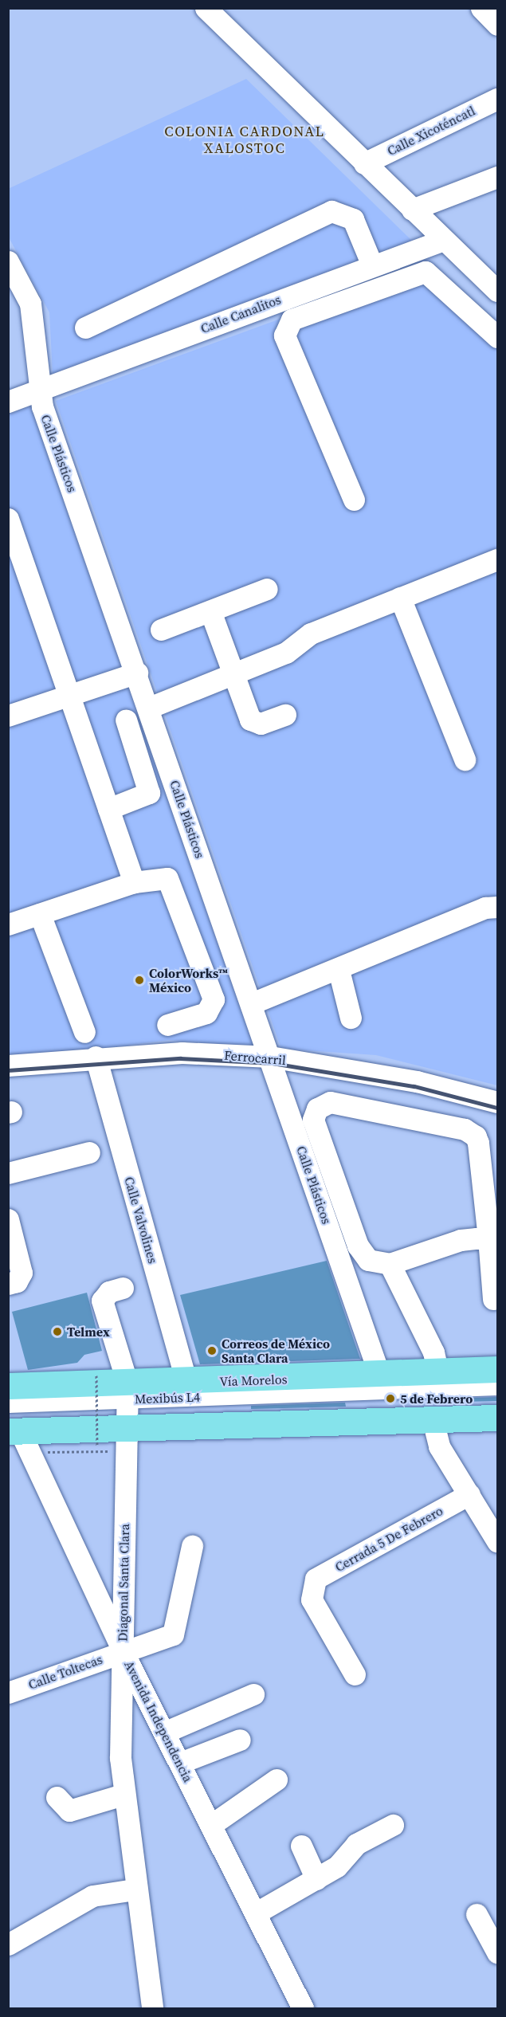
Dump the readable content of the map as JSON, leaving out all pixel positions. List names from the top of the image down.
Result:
{
  "streets": {
    "main road": ["Vía Morelos"],
    "street": [
      "Calle Xicoténcatl",
      "Calle Canalitos",
      "Calle Plásticos",
      "Ferrocarril",
      "Calle Valvolines",
      "Mexibús L4",
      "Cerrada 5 De Febrero",
      "Diagonal Santa Clara",
      "Calle Toltecas",
      "Avenida Independencia"
    ]
  },
  "crossings": [
    ["Calle Canalitos", "Calle Plásticos"],
    ["Calle Plásticos", "Ferrocarril"],
    ["Calle Plásticos", "Vía Morelos"],
    ["Ferrocarril", "Calle Valvolines"],
    ["Calle Valvolines", "Vía Morelos"],
    ["Vía Morelos", "Mexibús L4"],
    ["Vía Morelos", "Diagonal Santa Clara"],
    ["Vía Morelos", "Avenida Independencia"],
    ["Mexibús L4", "Diagonal Santa Clara"],
    ["Diagonal Santa Clara", "Calle Toltecas"],
    ["Diagonal Santa Clara", "Avenida Independencia"],
    ["Calle Toltecas", "Avenida Independencia"]
  ],
  "districts": ["COLONIA CARDONAL XALOSTOC"],
  "places": [
    "ColorWorks™ México",
    "Telmex",
    "Correos de México Santa Clara",
    "5 de Febrero"
  ]
}
